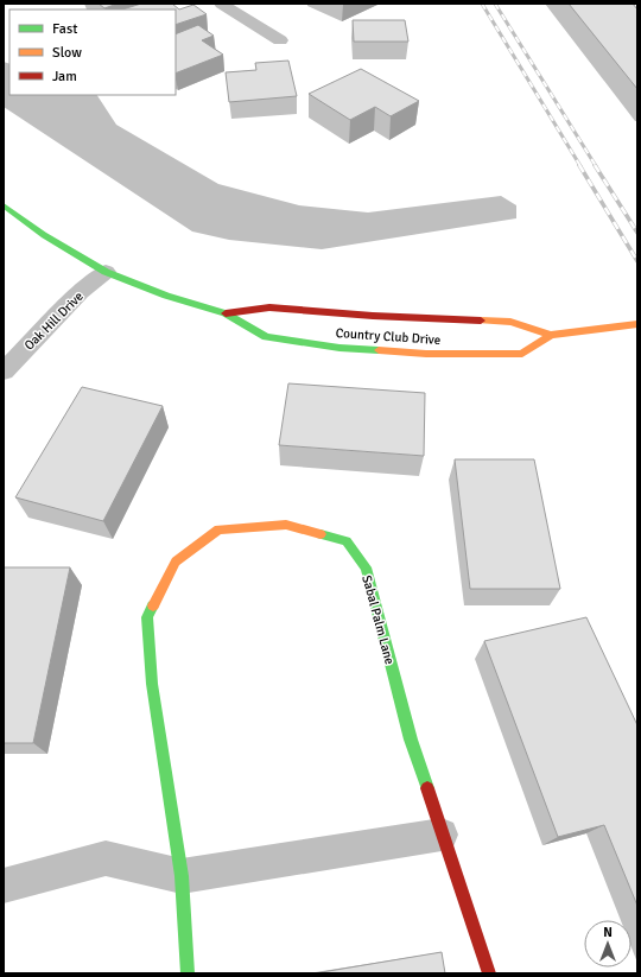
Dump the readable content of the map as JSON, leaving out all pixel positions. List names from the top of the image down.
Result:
{
  "streets": {
    "street": ["Oak Hill Drive", "Country Club Drive", "Sabal Palm Lane"]
  },
  "crossings": [
    ["Oak Hill Drive", "Country Club Drive"]
  ],
  "legend": ["Fast", "Slow", "Jam"],
  "north": "top"
}
